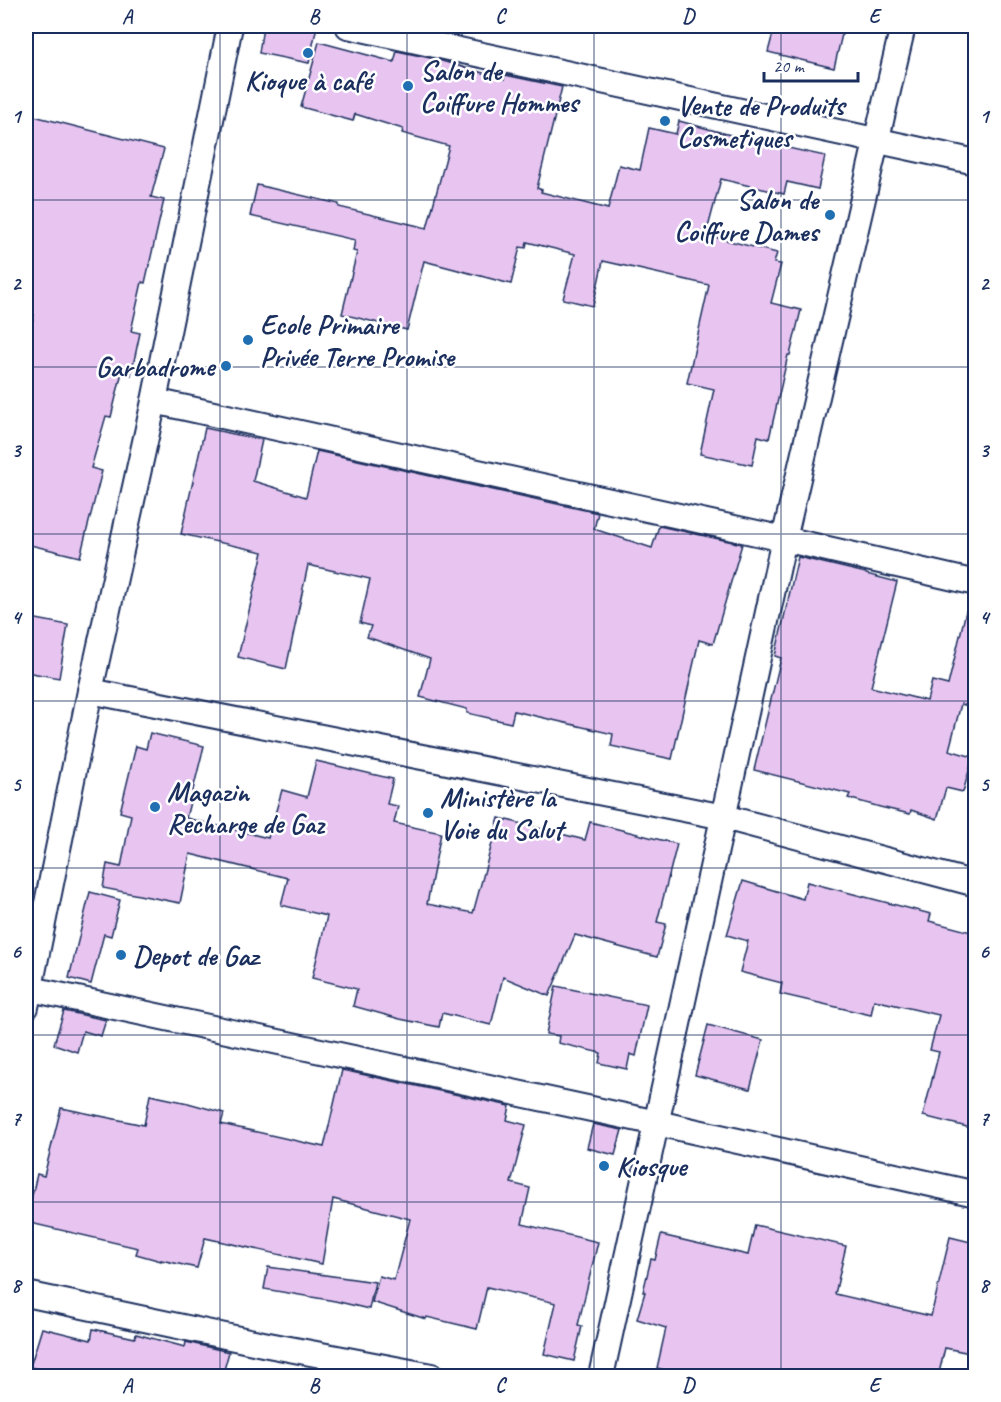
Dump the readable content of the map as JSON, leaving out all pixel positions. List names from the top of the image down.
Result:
{
  "places": [
    "Kioque à café",
    "Salon de Coiffure Hommes",
    "Vente de Produits Cosmetiques",
    "Salon de Coiffure Dames",
    "Ecole Primaire Privée Terre Promise",
    "Garbadrome",
    "Magazin Recharge de Gaz",
    "Ministère la Voie du Salut",
    "Depot de Gaz",
    "Kiosque"
  ],
  "scale_bar": "20 m",
  "grid": {
    "columns": [
      "A",
      "B",
      "C",
      "D",
      "E"
    ],
    "rows": [
      "1",
      "2",
      "3",
      "4",
      "5",
      "6",
      "7",
      "8"
    ]
  }
}
